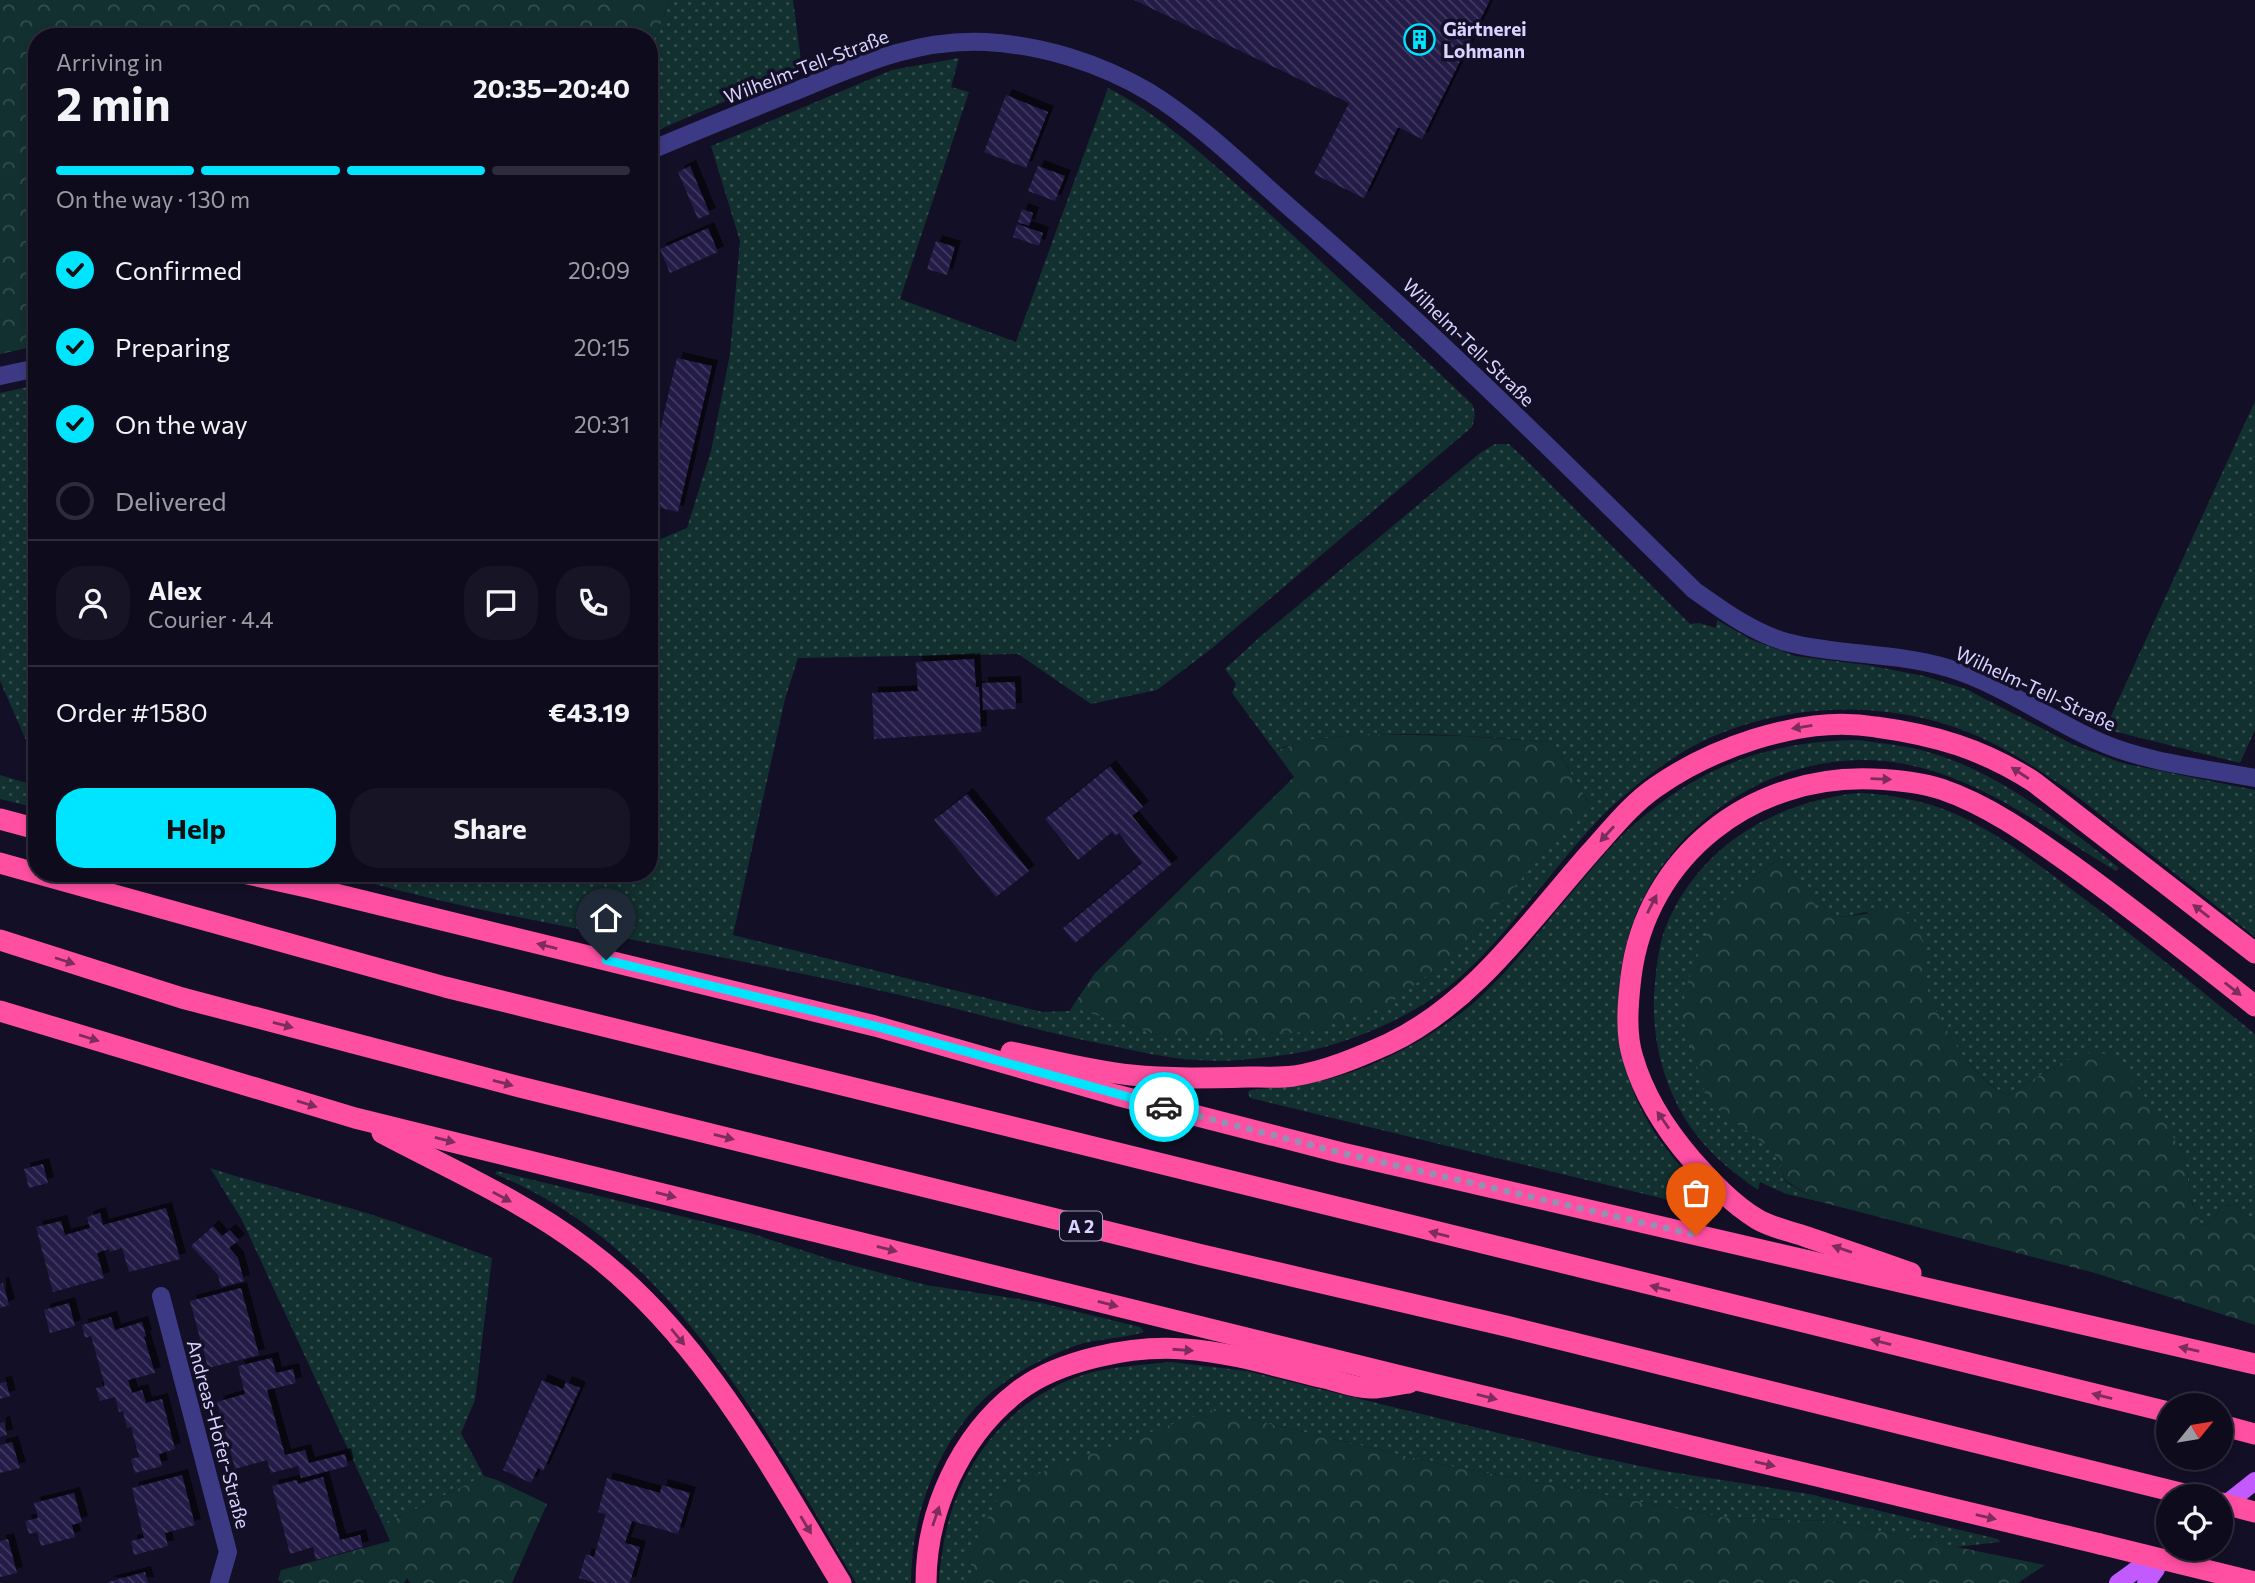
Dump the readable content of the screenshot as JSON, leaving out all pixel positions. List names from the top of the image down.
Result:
{
  "streets": {
    "highway": ["A 2"],
    "street": ["Wilhelm-Tell-Straße", "Andreas-Hofer-Straße"]
  },
  "places": {
    "building": ["Gärtnerei Lohmann"]
  },
  "north": "top right",
  "page": {
    "heading": ["2 min", "Arriving in", "20:35–20:40"],
    "panel": [
      "Alex",
      "Courier · 4.4",
      "Order #1580",
      "€43.19"
    ],
    "bar": "On the way · 130 m",
    "list": [
      ["Confirmed", "20:09"],
      ["Preparing", "20:15"],
      ["On the way", "20:31"],
      "Delivered"
    ],
    "buttons": ["Help", "Share"]
  }
}
